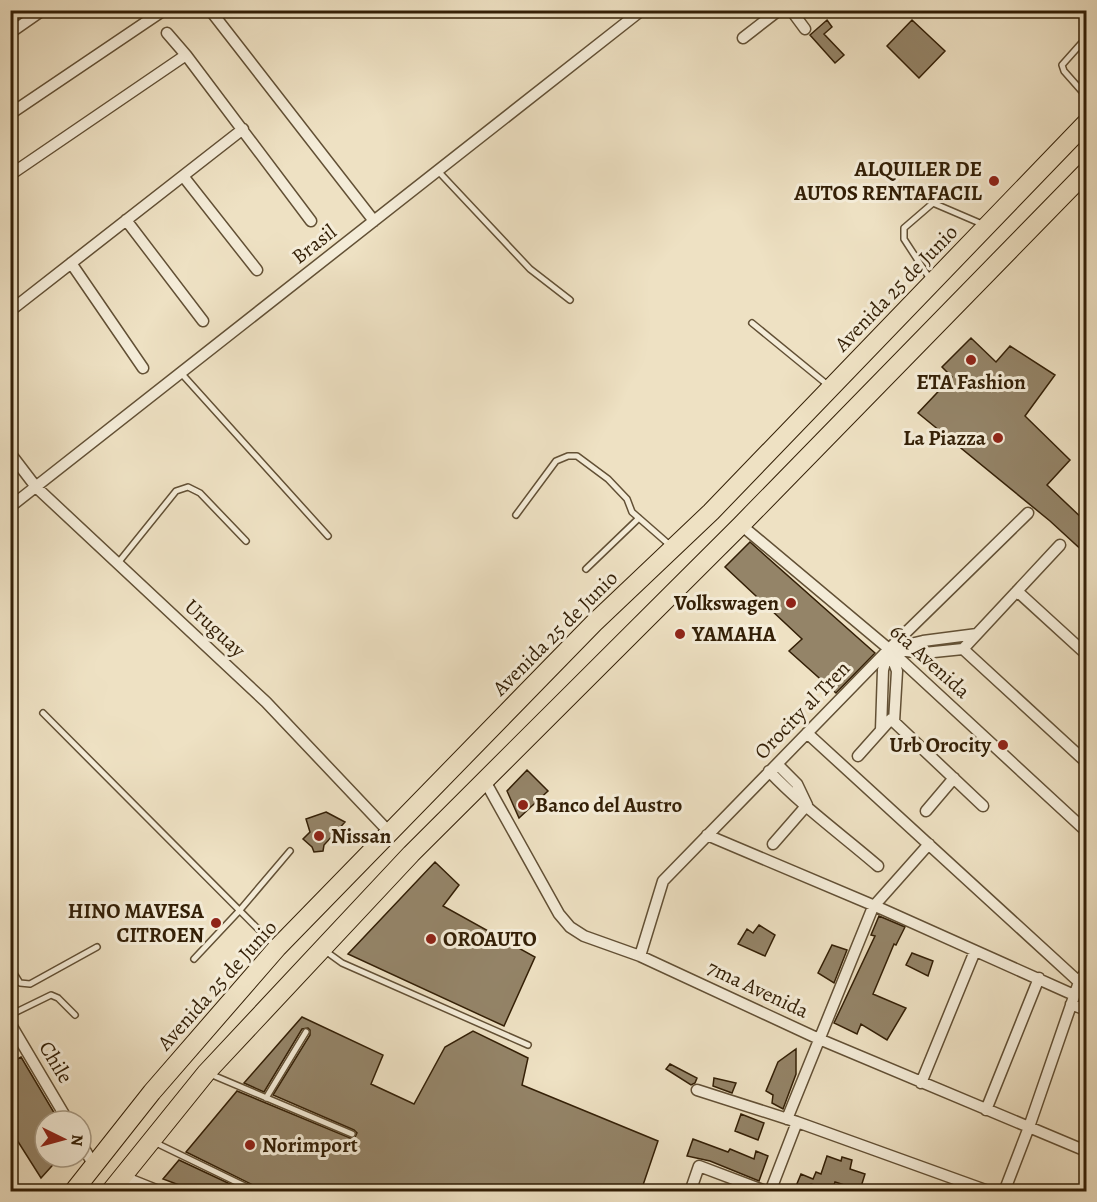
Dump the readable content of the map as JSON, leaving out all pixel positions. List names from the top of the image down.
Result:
{
  "streets": {
    "main road": ["Avenida 25 de Junio"],
    "street": [
      "Brasil",
      "Uruguay",
      "6ta Avenida",
      "Orocity al Tren",
      "7ma Avenida",
      "Chile"
    ]
  },
  "crossings": [
    ["Brasil", "Uruguay"],
    ["Avenida 25 de Junio", "Uruguay"],
    ["6ta Avenida", "Orocity al Tren"],
    ["Orocity al Tren", "7ma Avenida"]
  ],
  "places": [
    "ALQUILER DE AUTOS RENTAFACIL",
    "ETA Fashion",
    "La Piazza",
    "Volkswagen",
    "YAMAHA",
    "Urb Orocity",
    "Banco del Austro",
    "Nissan",
    "HINO MAVESA CITROEN",
    "OROAUTO",
    "Norimport"
  ],
  "north": "right"
}
